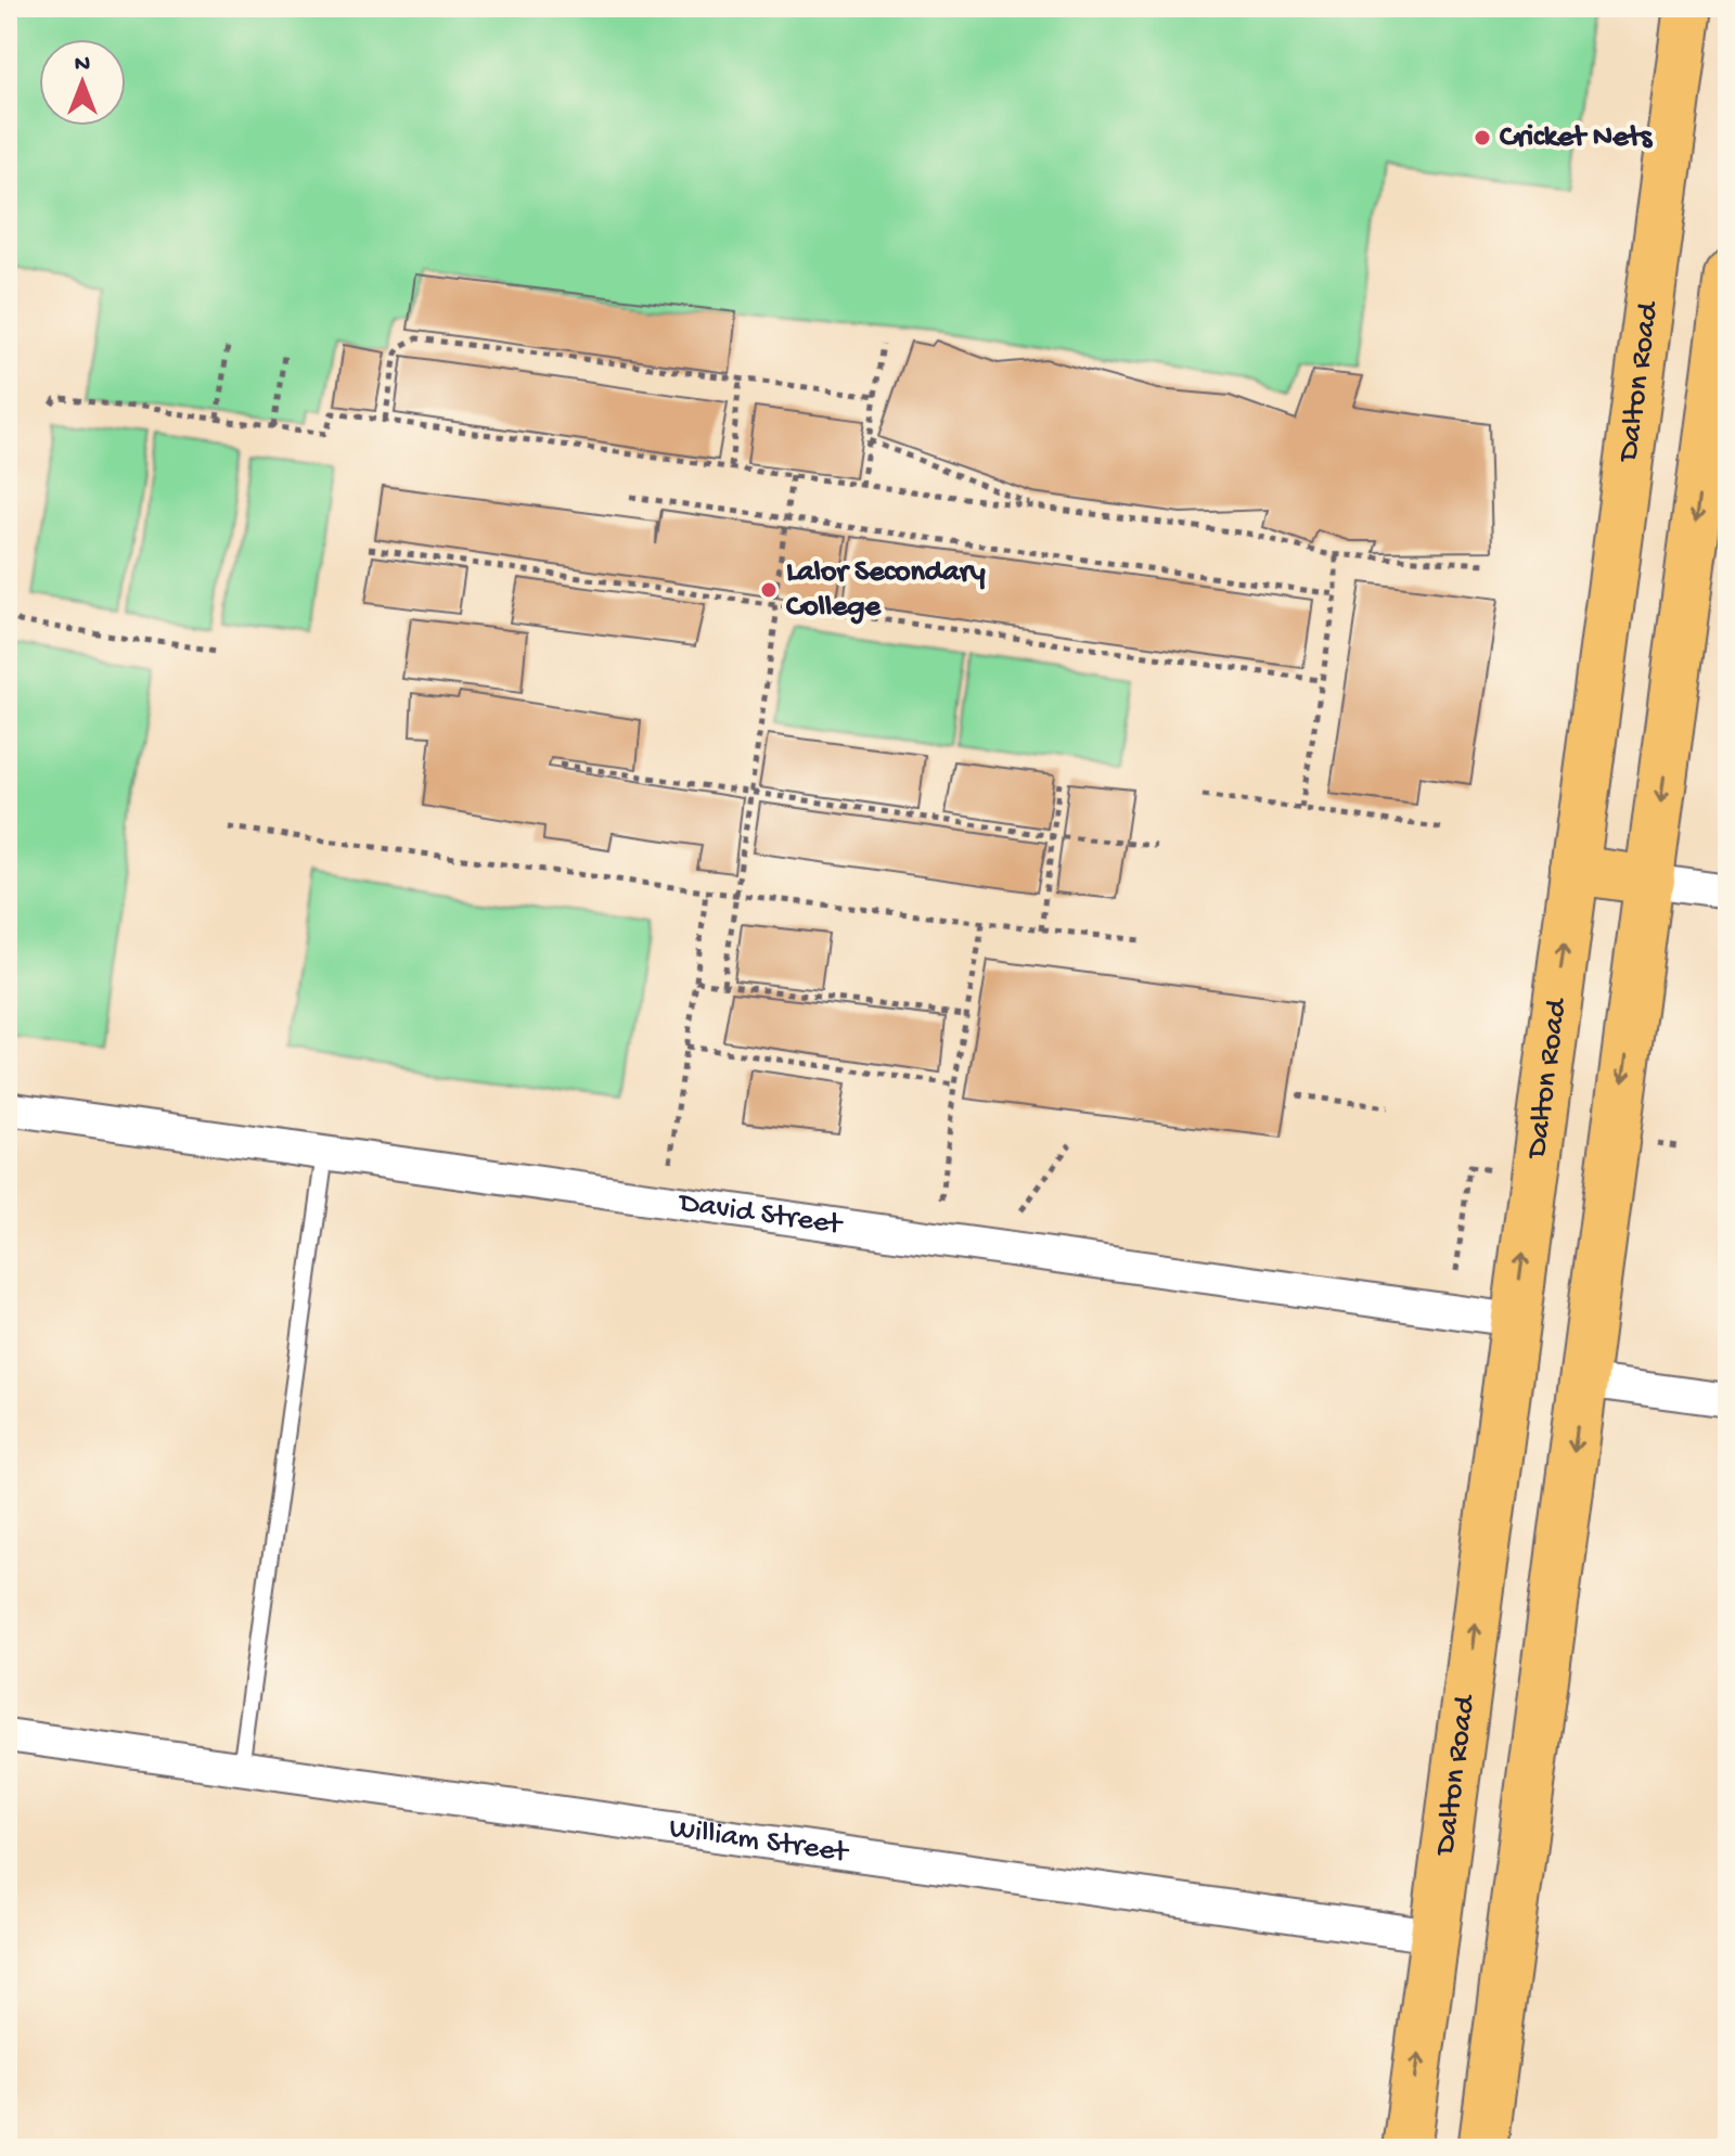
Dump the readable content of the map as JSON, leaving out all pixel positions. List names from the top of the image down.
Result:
{
  "streets": {
    "main road": ["Dalton Road", "William Street"],
    "street": ["David Street"]
  },
  "crossings": [
    ["Dalton Road", "David Street"],
    ["Dalton Road", "William Street"]
  ],
  "places": ["Cricket Nets", "Lalor Secondary College"],
  "north": "top"
}
